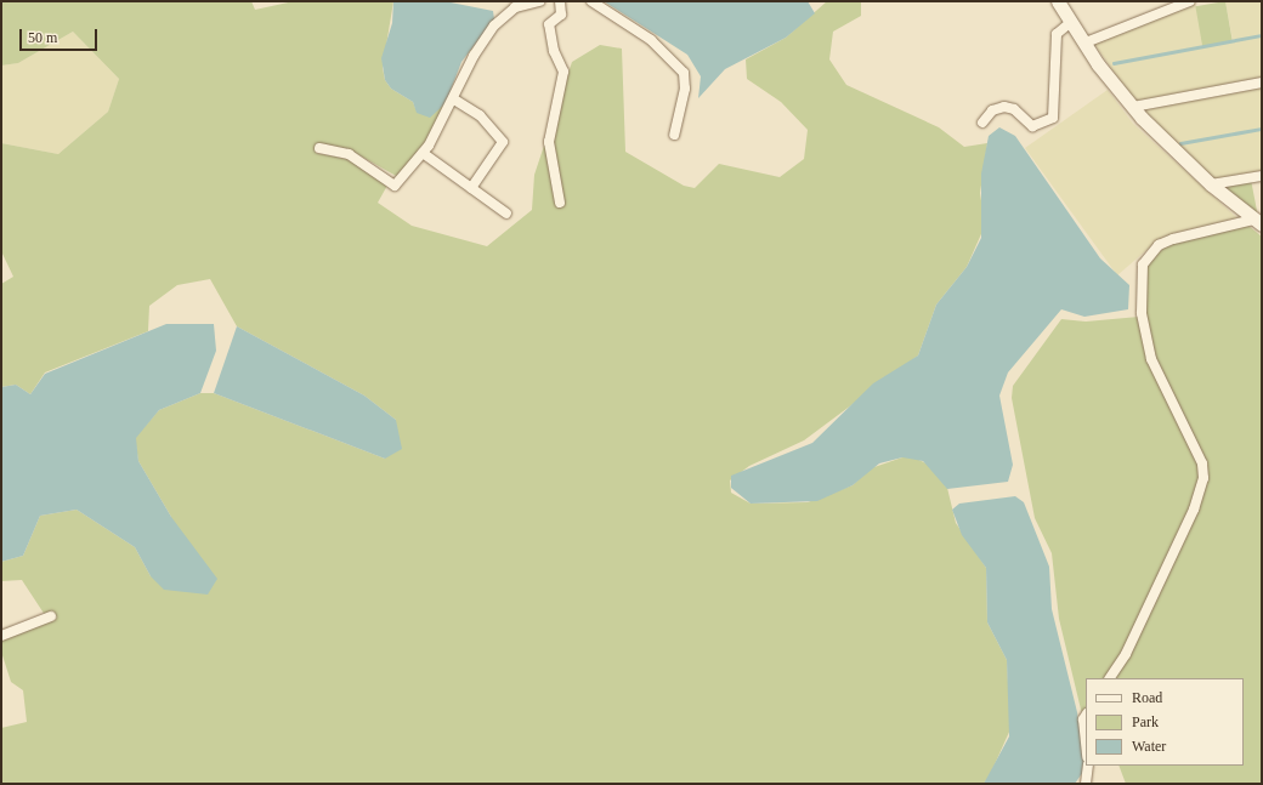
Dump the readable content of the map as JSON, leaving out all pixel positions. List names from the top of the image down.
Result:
{
  "legend": ["Road", "Park", "Water"],
  "scale_bar": "50 m"
}
